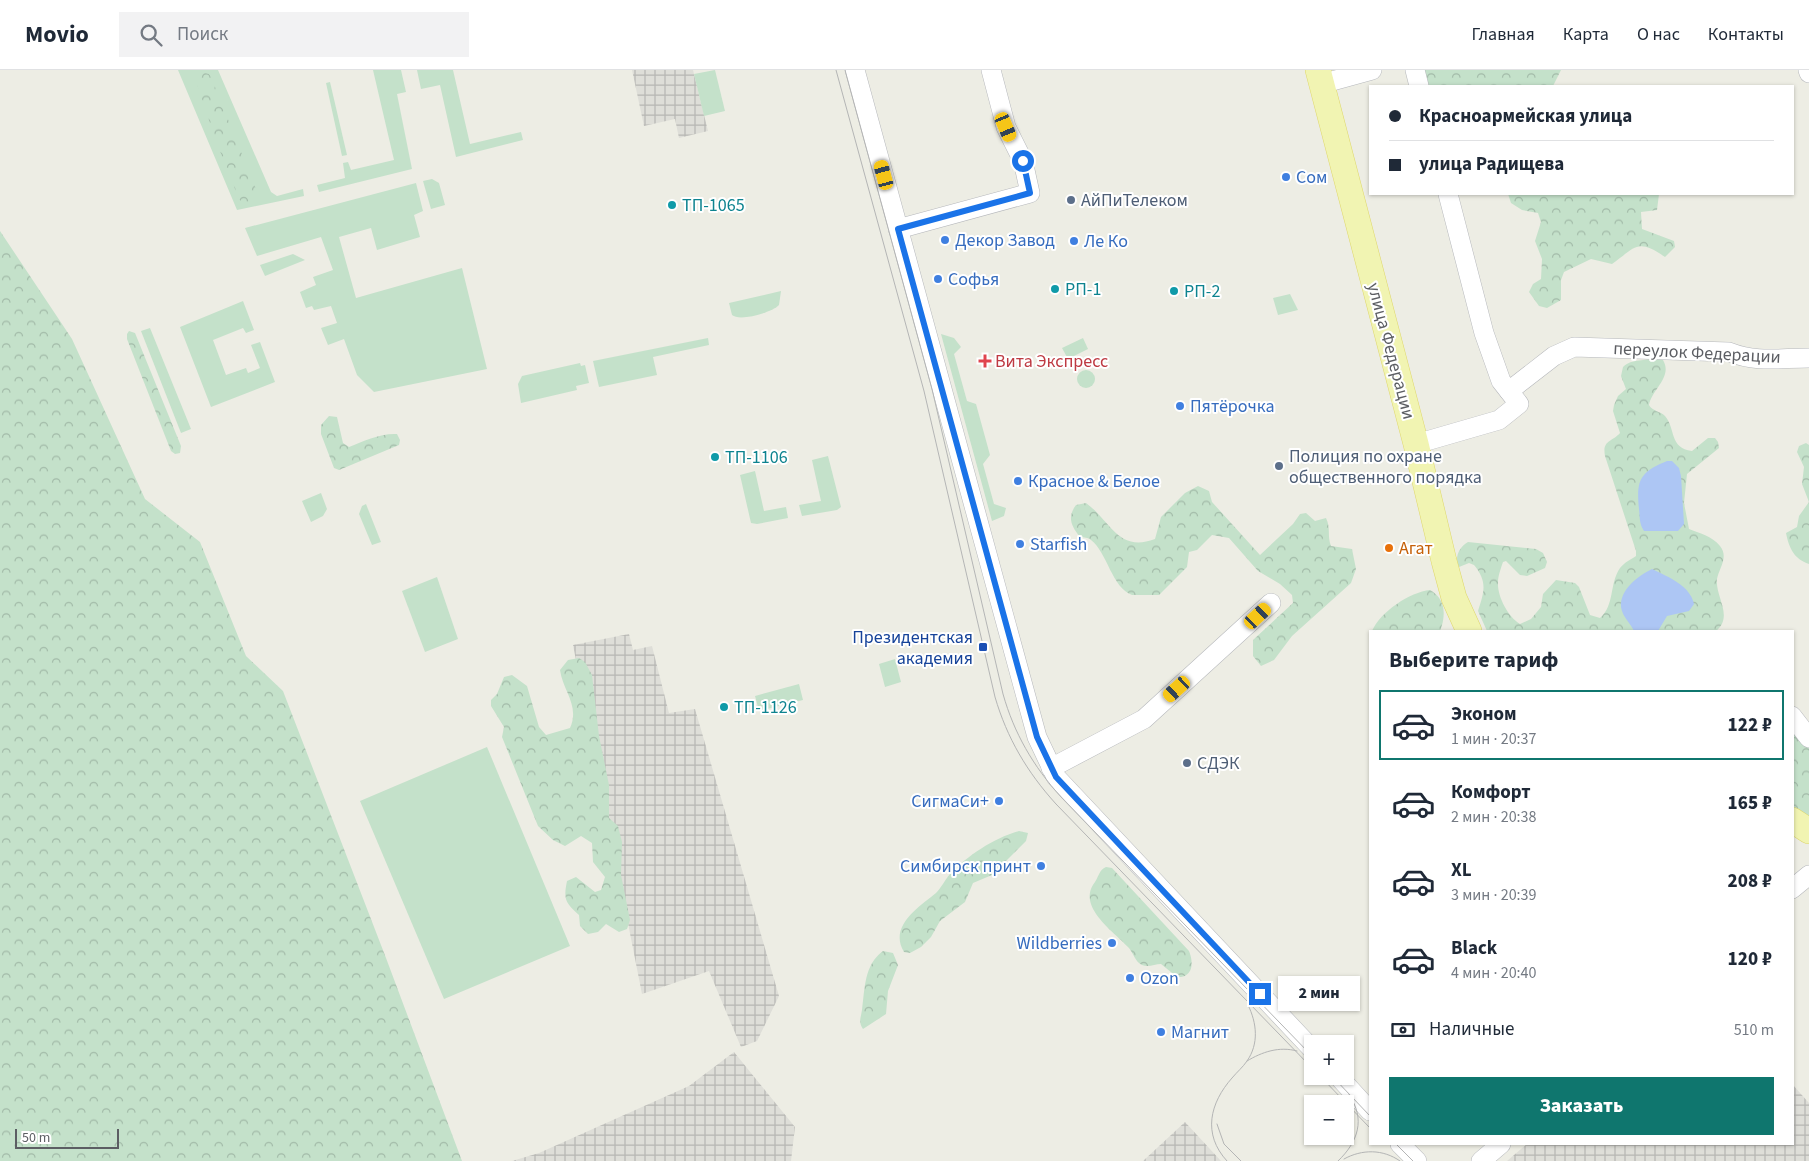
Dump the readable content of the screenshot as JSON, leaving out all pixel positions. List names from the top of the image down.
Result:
{
  "streets": {
    "main road": ["улица Федерации"],
    "street": ["переулок Федерации"]
  },
  "places": {
    "other": [
      "Сом",
      "АйПиТелеком",
      "ТП-1065",
      "Декор Завод",
      "Ле Ко",
      "Софья",
      "РП-1",
      "РП-2",
      "Пятёрочка",
      "ТП-1106",
      "Полиция по охране общественного порядка",
      "Красное & Белое",
      "Starfish",
      "Агат",
      "ТП-1126",
      "СДЭК",
      "СигмаСи+",
      "Симбирск принт",
      "Wildberries",
      "Ozon",
      "Магнит"
    ],
    "health": ["Вита Экспресс"],
    "transit": ["Президентская академия"]
  },
  "scale_bar": "50 m",
  "page": {
    "header": "Movio",
    "search": "Поиск",
    "nav": [
      "Главная",
      "Карта",
      "О нас",
      "Контакты"
    ],
    "banner": ["Красноармейская улица", "улица Радищева"],
    "heading": "Выберите тариф",
    "list": [
      {
        "name": "Эконом",
        "note": "1 мин · 20:37",
        "value": "122 ₽"
      },
      {
        "name": "Комфорт",
        "note": "2 мин · 20:38",
        "value": "165 ₽"
      },
      {
        "name": "XL",
        "note": "3 мин · 20:39",
        "value": "208 ₽"
      },
      {
        "name": "Black",
        "note": "4 мин · 20:40",
        "value": "120 ₽"
      }
    ],
    "bubble": "2 мин",
    "pay": ["Наличные", "510 m"],
    "map_buttons": ["+", "−"],
    "buttons": "Заказать",
    "scale": "50 m"
  }
}
